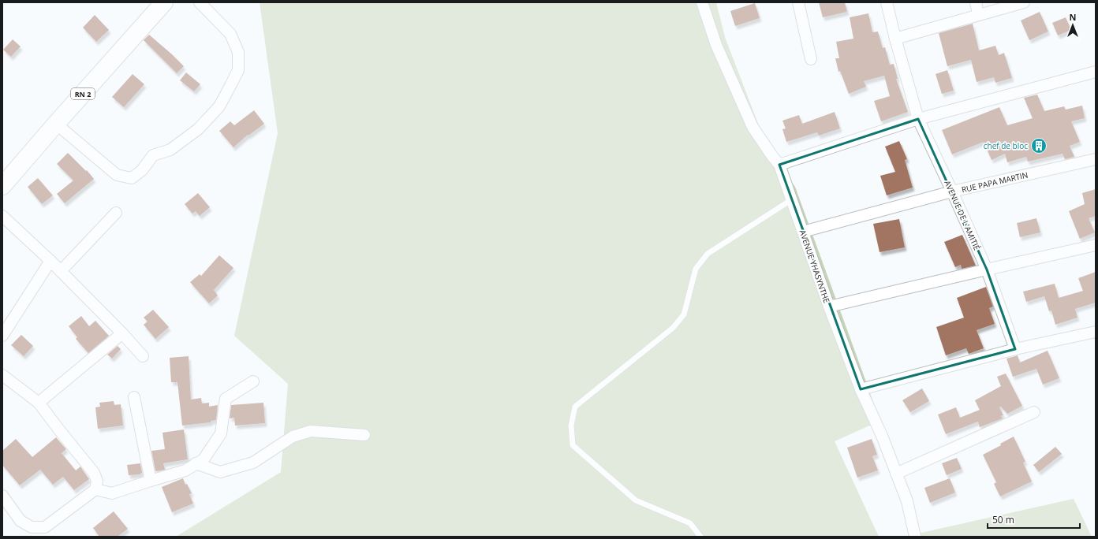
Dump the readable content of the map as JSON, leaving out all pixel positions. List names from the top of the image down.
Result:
{
  "streets": {
    "highway": ["RN 2"],
    "street": ["RUE PAPA MARTIN", "AVENUE DE L'AMITIÉ", "AVENUE YHASYNTHE"]
  },
  "crossings": [
    ["RUE PAPA MARTIN", "AVENUE DE L'AMITIÉ"],
    ["RUE PAPA MARTIN", "AVENUE YHASYNTHE"]
  ],
  "places": {
    "building": ["chef de bloc"]
  },
  "scale_bar": "50 m",
  "north": "top"
}
